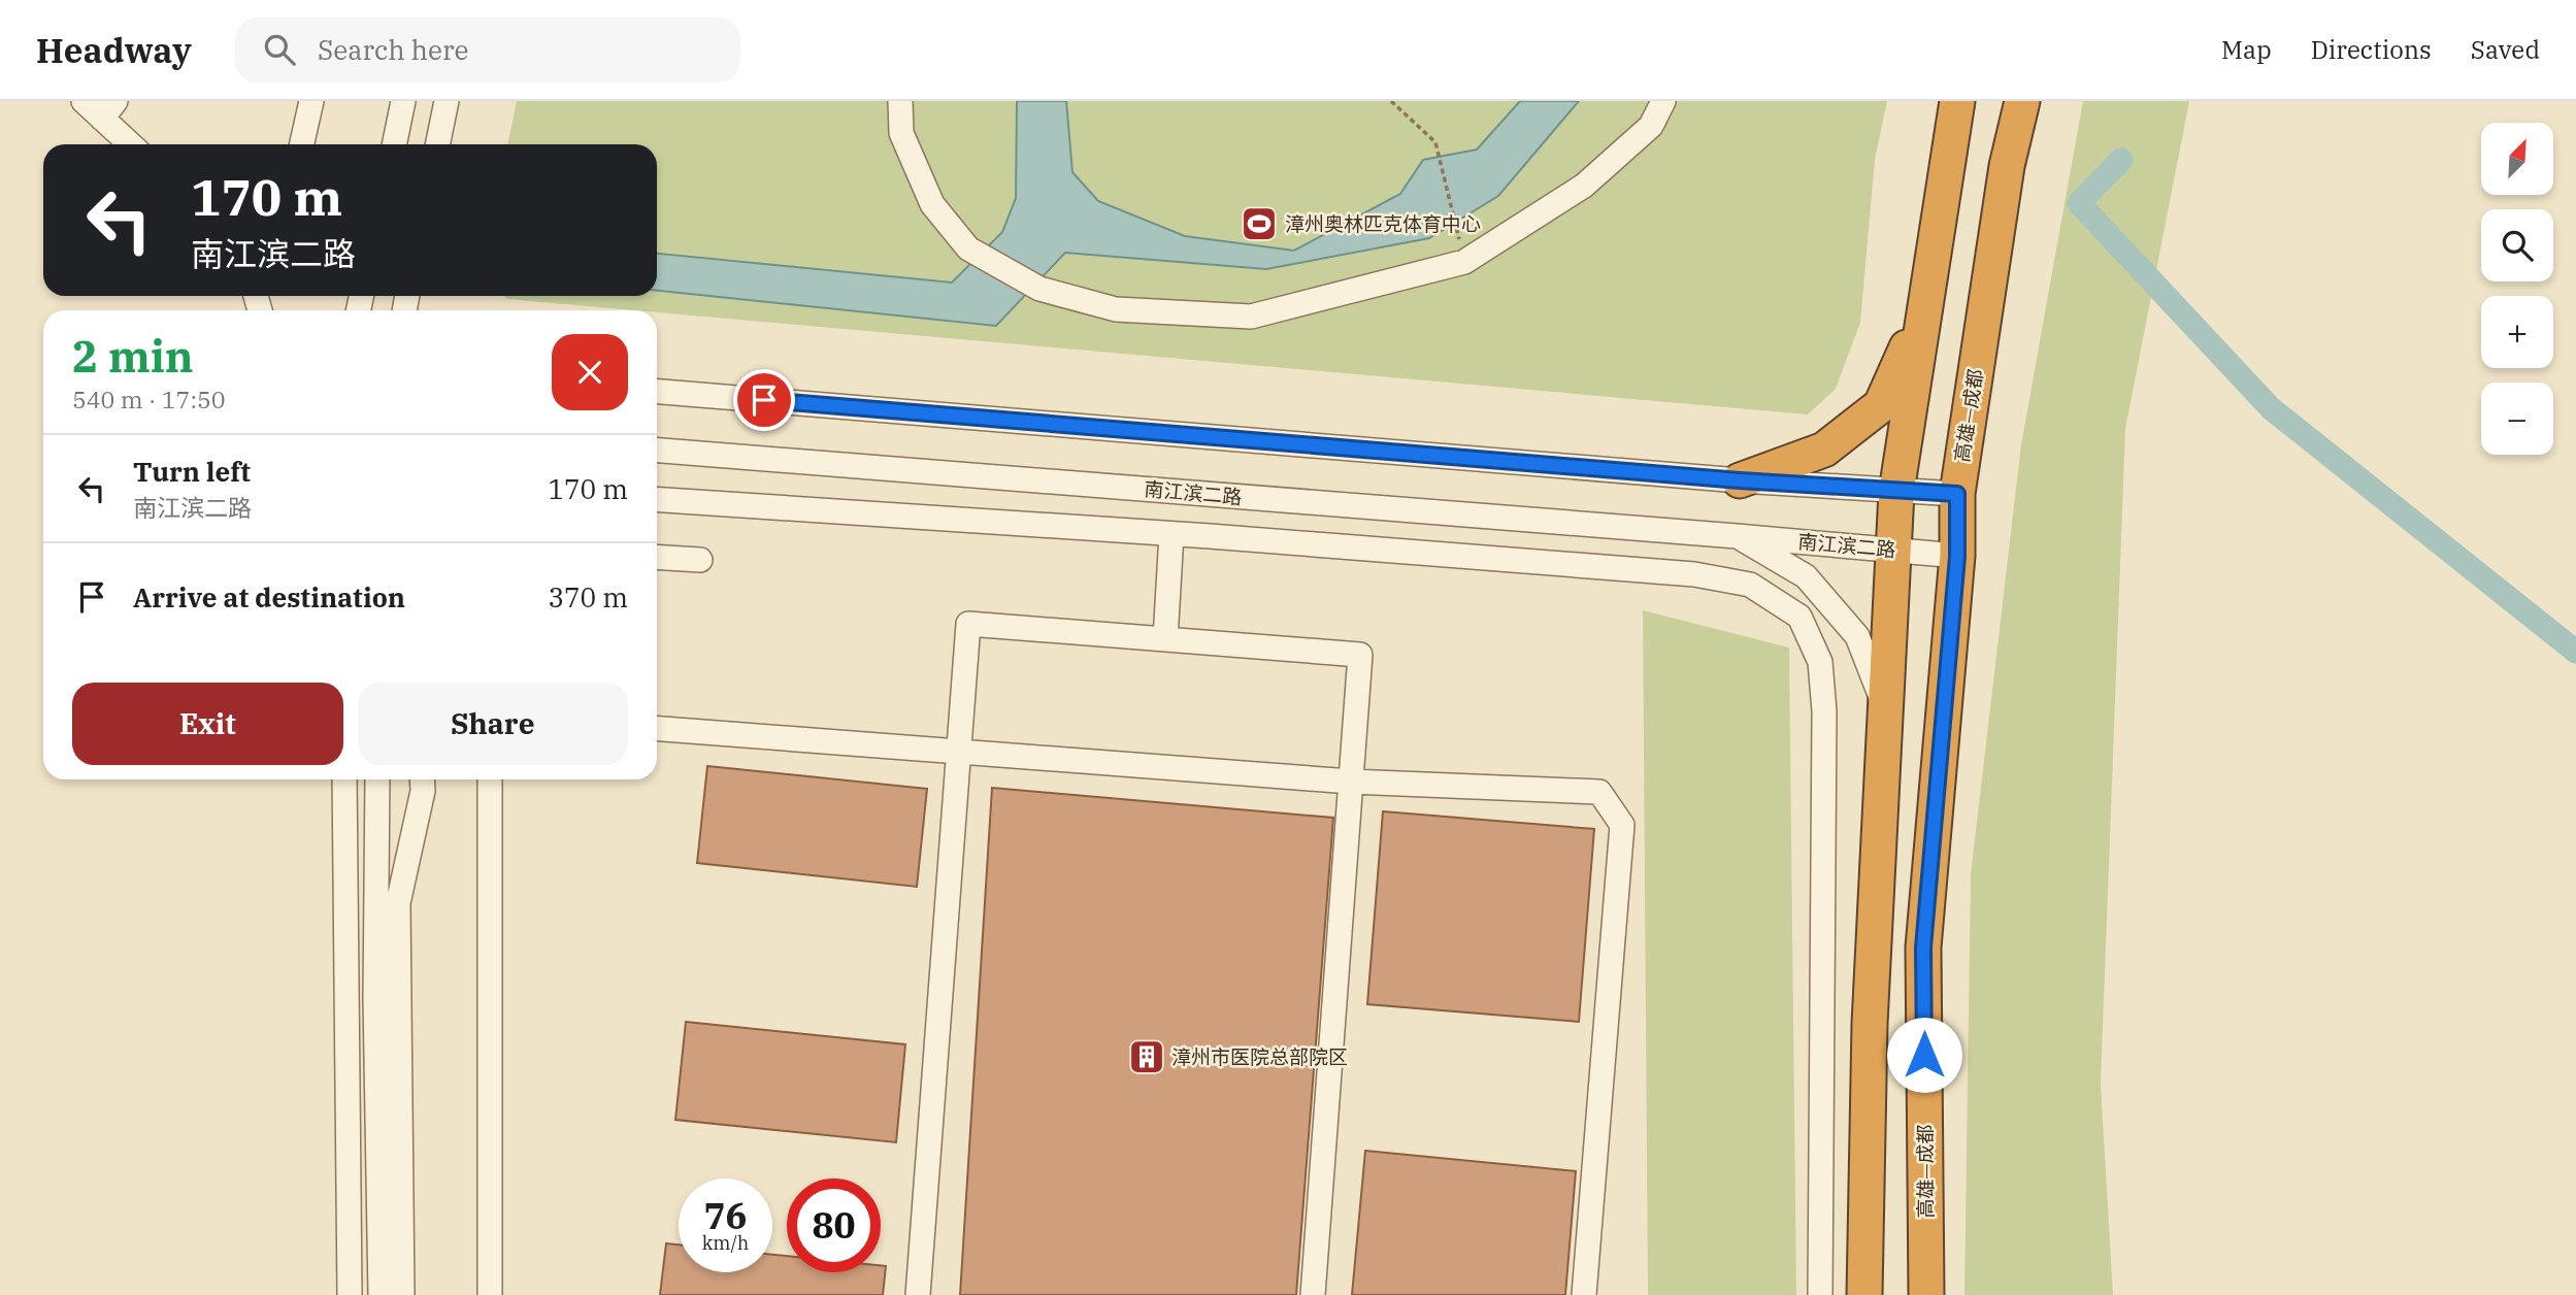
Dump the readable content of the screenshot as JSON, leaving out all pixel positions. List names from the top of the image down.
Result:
{
  "streets": {
    "highway": ["高雄—成都"],
    "street": ["南江滨二路"]
  },
  "crossings": [
    ["高雄—成都", "南江滨二路"]
  ],
  "places": {
    "sports": ["漳州奥林匹克体育中心"],
    "building": ["漳州市医院总部院区"]
  },
  "north": "top right",
  "page": {
    "header": "Headway",
    "search": "Search here",
    "nav": ["Map", "Directions", "Saved"],
    "map_buttons": ["+", "−"],
    "turn": ["170 m", "南江滨二路"],
    "heading": ["2 min", "540 m · 17:50"],
    "list": [
      {
        "name": "Turn left",
        "note": "南江滨二路",
        "value": "170 m"
      },
      {
        "name": "Arrive at destination",
        "value": "370 m"
      }
    ],
    "buttons": ["Exit", "Share"],
    "speed": "76 km/h",
    "limit": "80"
  }
}
